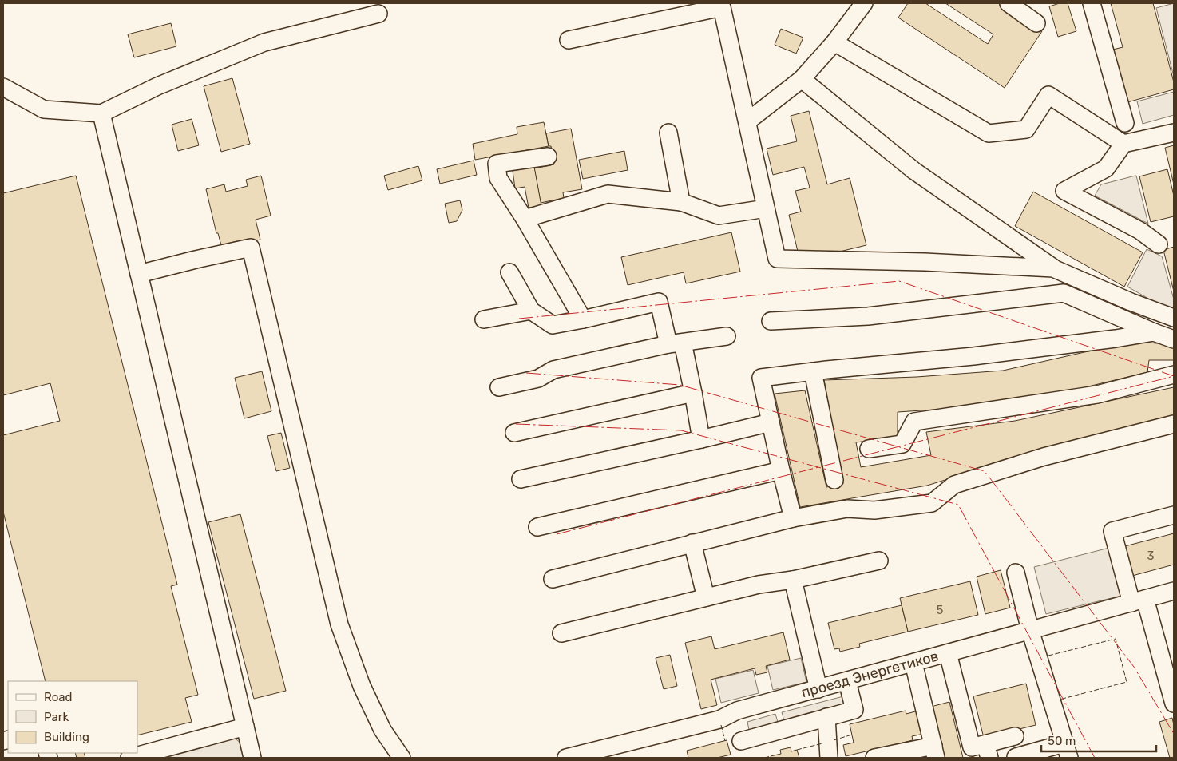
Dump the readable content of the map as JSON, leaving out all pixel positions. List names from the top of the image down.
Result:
{
  "streets": {
    "street": ["проезд Энергетиков"]
  },
  "house_numbers": ["3", "5"],
  "legend": ["Road", "Park", "Building"],
  "scale_bar": "50 m"
}
